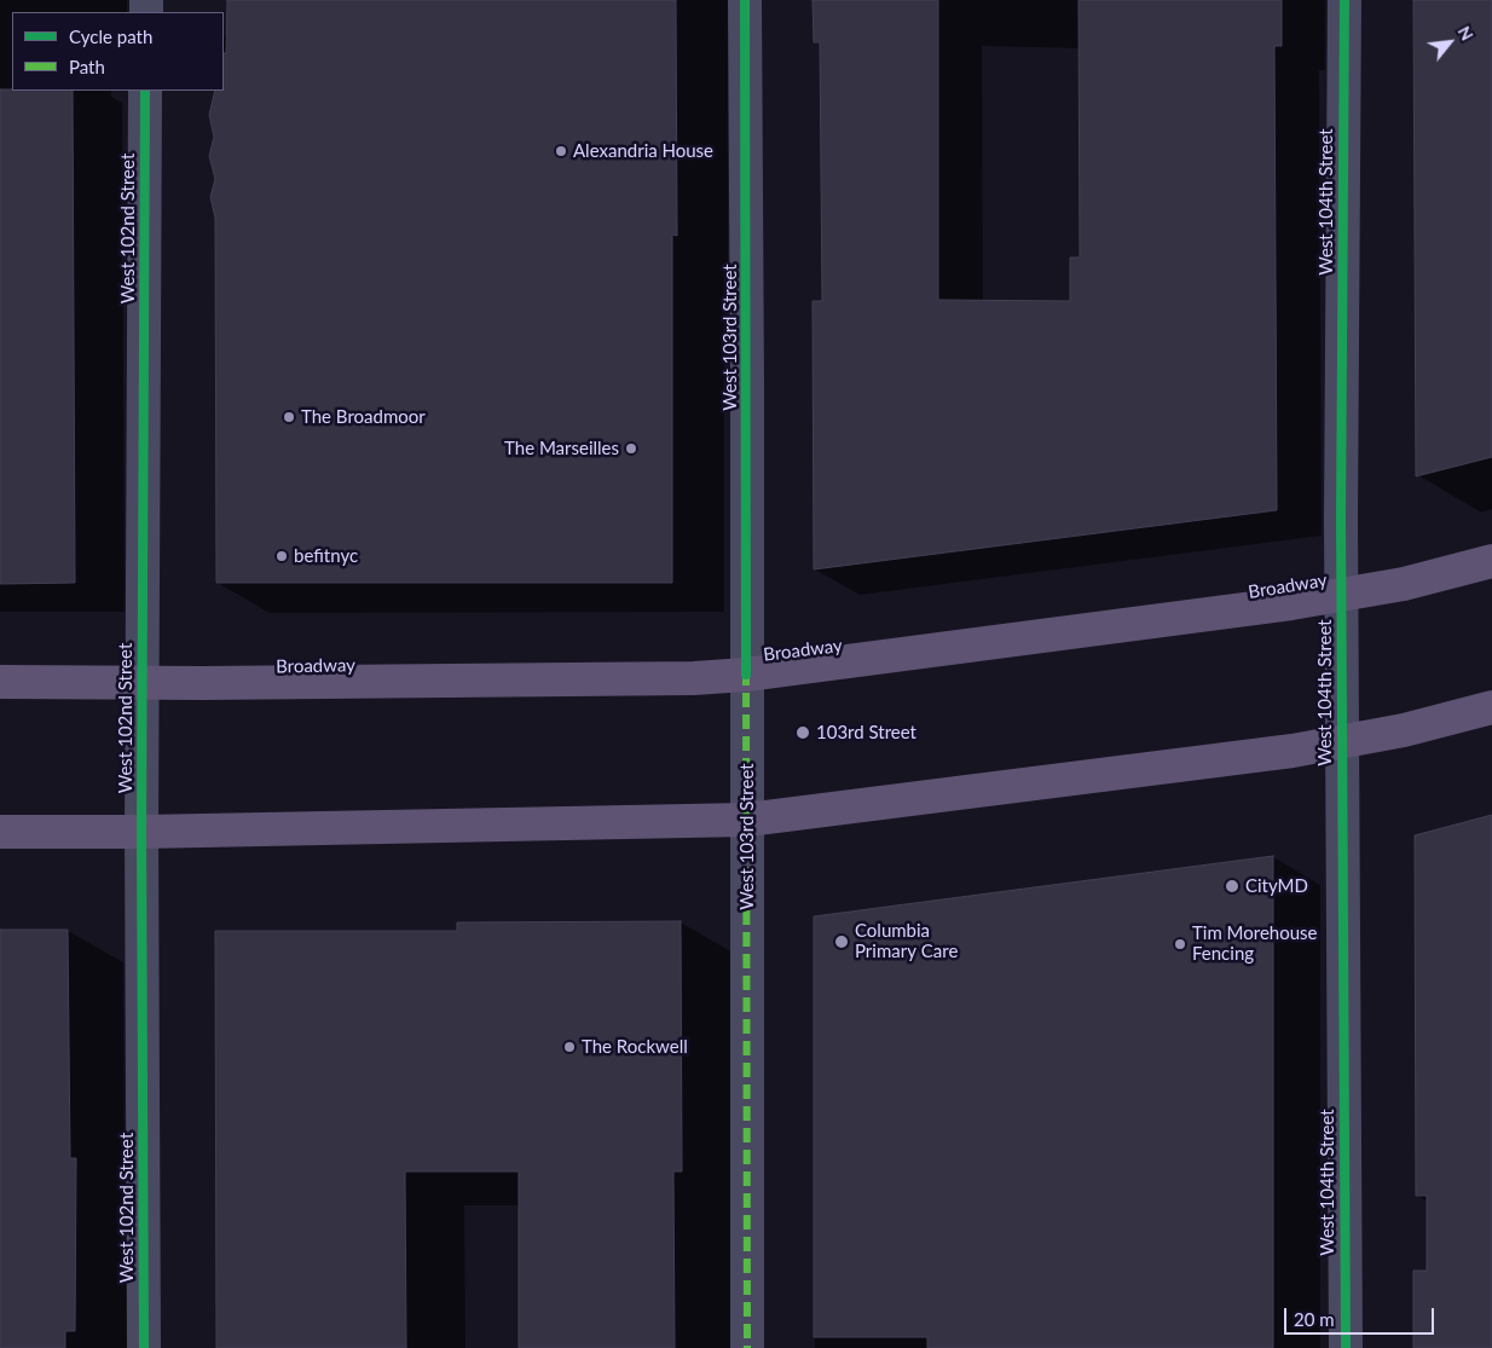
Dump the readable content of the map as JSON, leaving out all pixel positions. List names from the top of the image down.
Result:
{
  "streets": {
    "main road": ["Broadway"],
    "street": ["West 104th Street", "West 102nd Street", "West 103rd Street"]
  },
  "crossings": [
    ["West 104th Street", "Broadway"],
    ["West 102nd Street", "Broadway"],
    ["West 103rd Street", "Broadway"]
  ],
  "places": [
    "Alexandria House",
    "The Broadmoor",
    "The Marseilles",
    "befitnyc",
    "103rd Street",
    "CityMD",
    "Columbia Primary Care",
    "Tim Morehouse Fencing",
    "The Rockwell"
  ],
  "legend": ["Cycle path", "Path"],
  "scale_bar": "20 m",
  "north": "top right"
}
